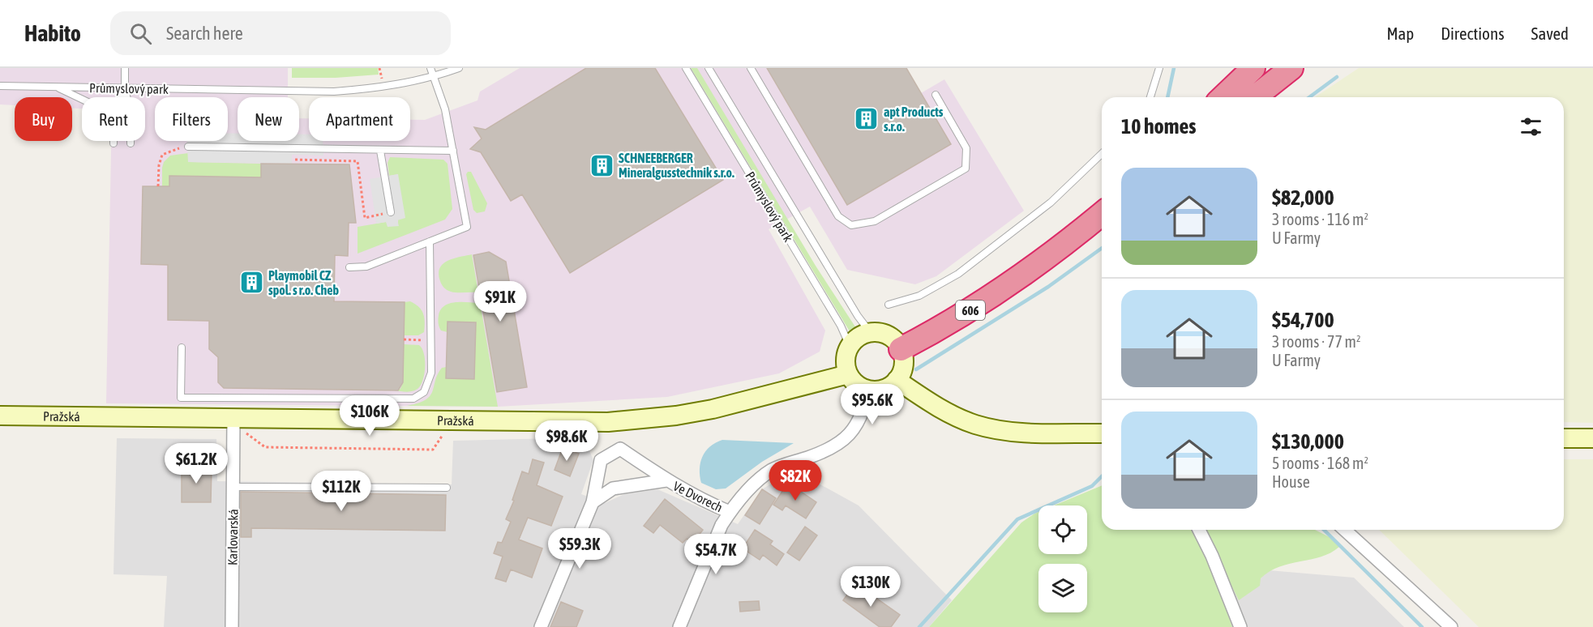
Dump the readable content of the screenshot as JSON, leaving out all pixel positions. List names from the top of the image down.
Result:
{
  "streets": {
    "highway": ["606"],
    "main road": ["Pražská"],
    "street": ["Ve Dvorech", "Karlovarská"],
    "lane": ["Průmyslový park"]
  },
  "crossings": [
    ["Průmyslový park", "606"],
    ["Průmyslový park", "Pražská"],
    ["606", "Pražská"],
    ["Pražská", "Karlovarská"]
  ],
  "places": {
    "building": ["apt Products s.r.o.", "SCHNEEBERGER Mineralgusstechnik s.r.o.", "Playmobil CZ spol. s r.o. Cheb"]
  },
  "page": {
    "header": "Habito",
    "search": "Search here",
    "nav": ["Map", "Directions", "Saved"],
    "chip": [
      "Buy",
      "Rent",
      "Filters",
      "New",
      "Apartment"
    ],
    "heading": "10 homes",
    "list": [
      {
        "name": "$82,000",
        "note": "3 rooms · 116 m² · U Farmy"
      },
      {
        "name": "$54,700",
        "note": "3 rooms · 77 m² · U Farmy"
      },
      {
        "name": "$130,000",
        "note": "5 rooms · 168 m² · House"
      }
    ],
    "price": [
      "$91K",
      "$95.6K",
      "$106K",
      "$98.6K",
      "$61.2K",
      "$82K",
      "$112K",
      "$59.3K",
      "$54.7K",
      "$130K"
    ]
  }
}
